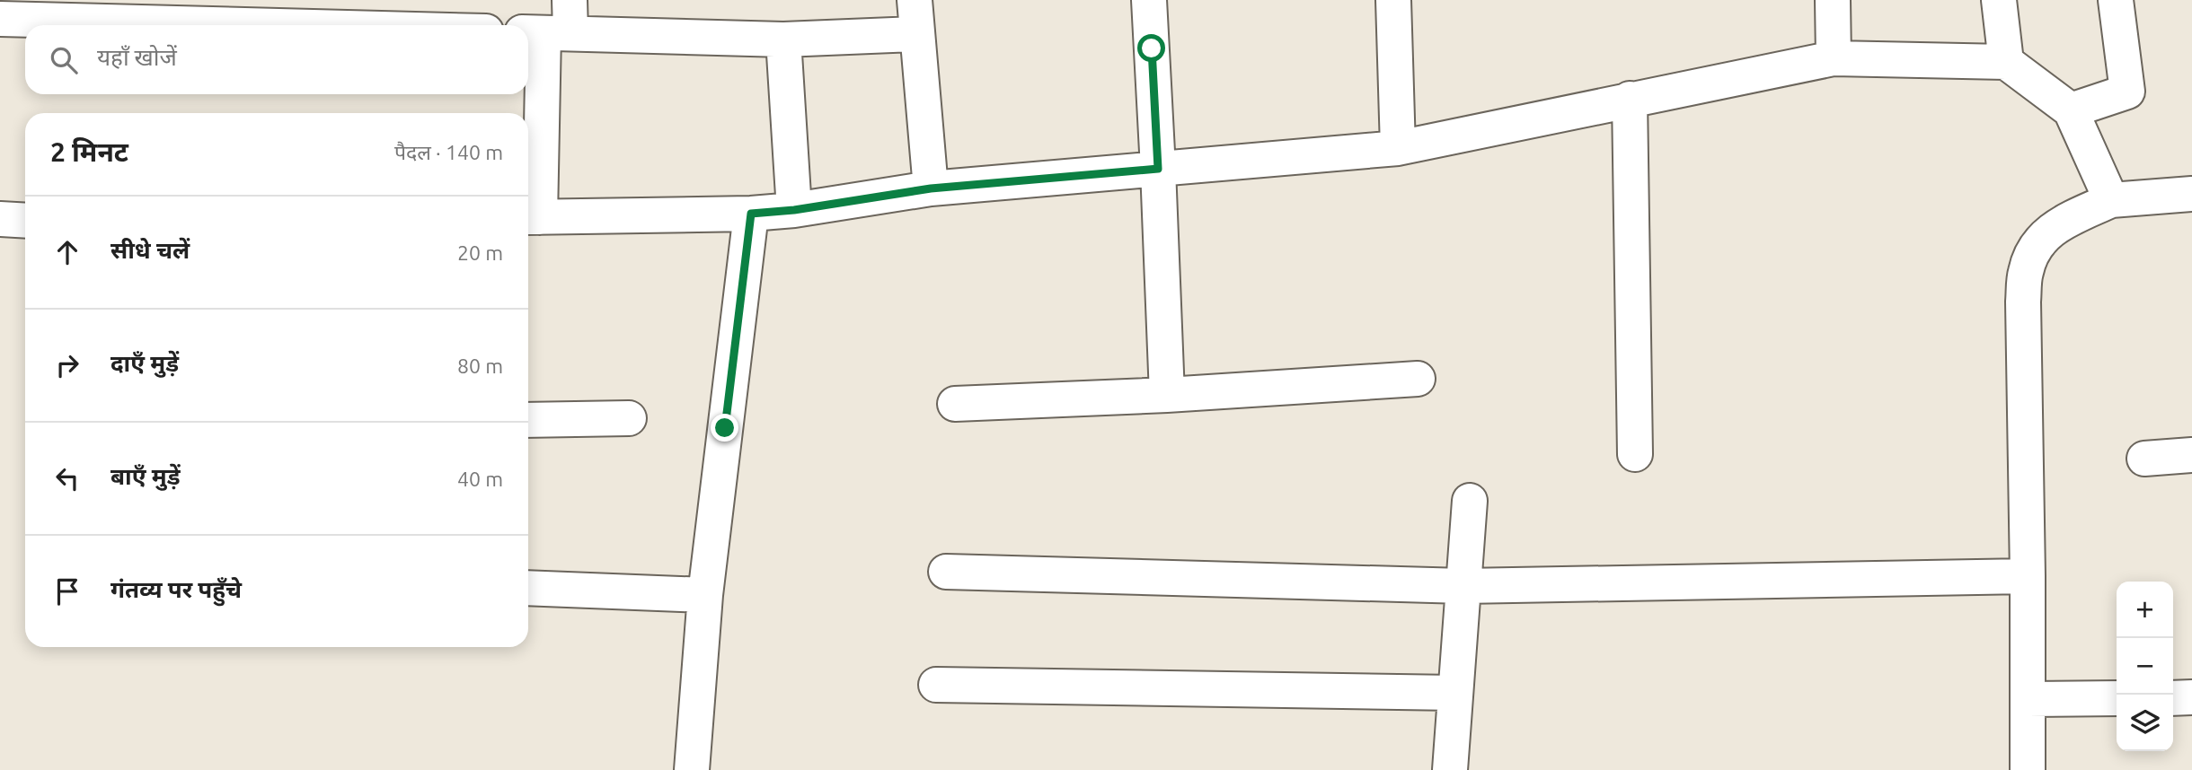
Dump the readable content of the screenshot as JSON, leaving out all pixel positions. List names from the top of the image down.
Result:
{
  "page": {
    "search": "यहाँ खोजें",
    "heading": ["2 मिनट", "पैदल · 140 m"],
    "list": [
      ["सीधे चलें", "20 m"],
      ["दाएँ मुड़ें", "80 m"],
      ["बाएँ मुड़ें", "40 m"],
      "गंतव्य पर पहुँचे"
    ],
    "map_buttons": ["+", "−"]
  }
}
